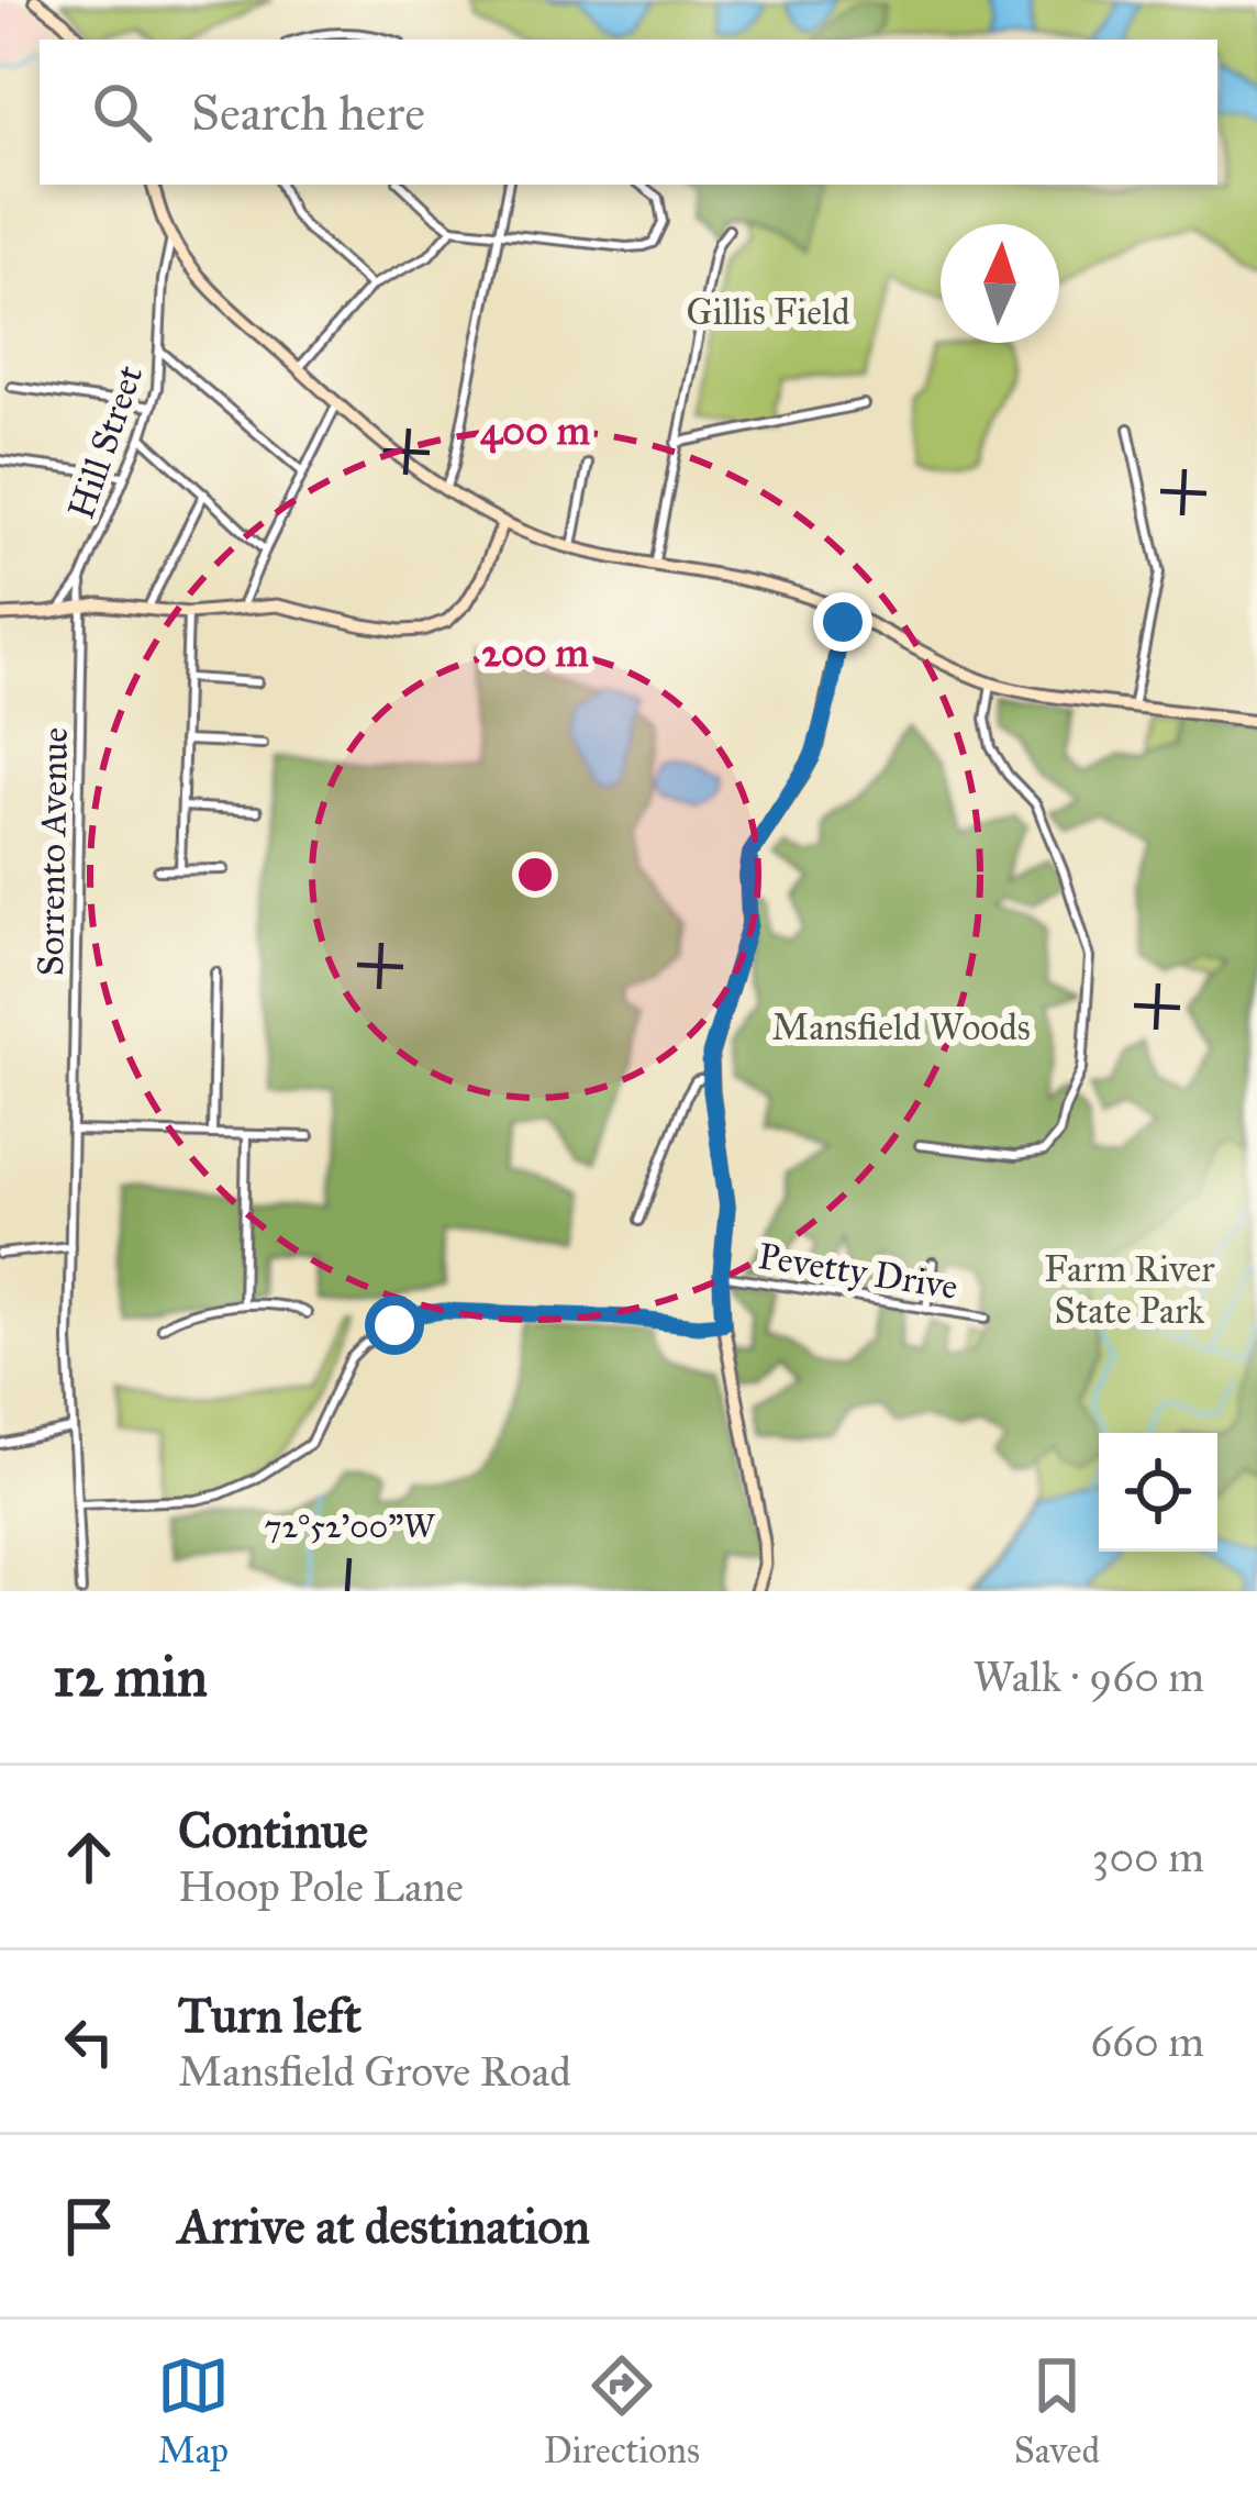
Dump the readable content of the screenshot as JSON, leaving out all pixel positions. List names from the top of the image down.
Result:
{
  "streets": {
    "street": ["Hill Street", "Sorrento Avenue", "Pevetty Drive"]
  },
  "crossings": [
    ["Hill Street", "Sorrento Avenue"]
  ],
  "parks": ["Gillis Field", "Mansfield Woods", "Farm River State Park"],
  "north": "top",
  "page": {
    "search": "Search here",
    "heading": ["12 min", "Walk · 960 m"],
    "list": [
      ["Continue", "Hoop Pole Lane", "300 m"],
      ["Turn left", "Mansfield Grove Road", "660 m"],
      "Arrive at destination"
    ],
    "nav": ["Map", "Directions", "Saved"]
  },
  "coordinates": ["72°52'00\"W"],
  "rings": ["400 m", "200 m"]
}
